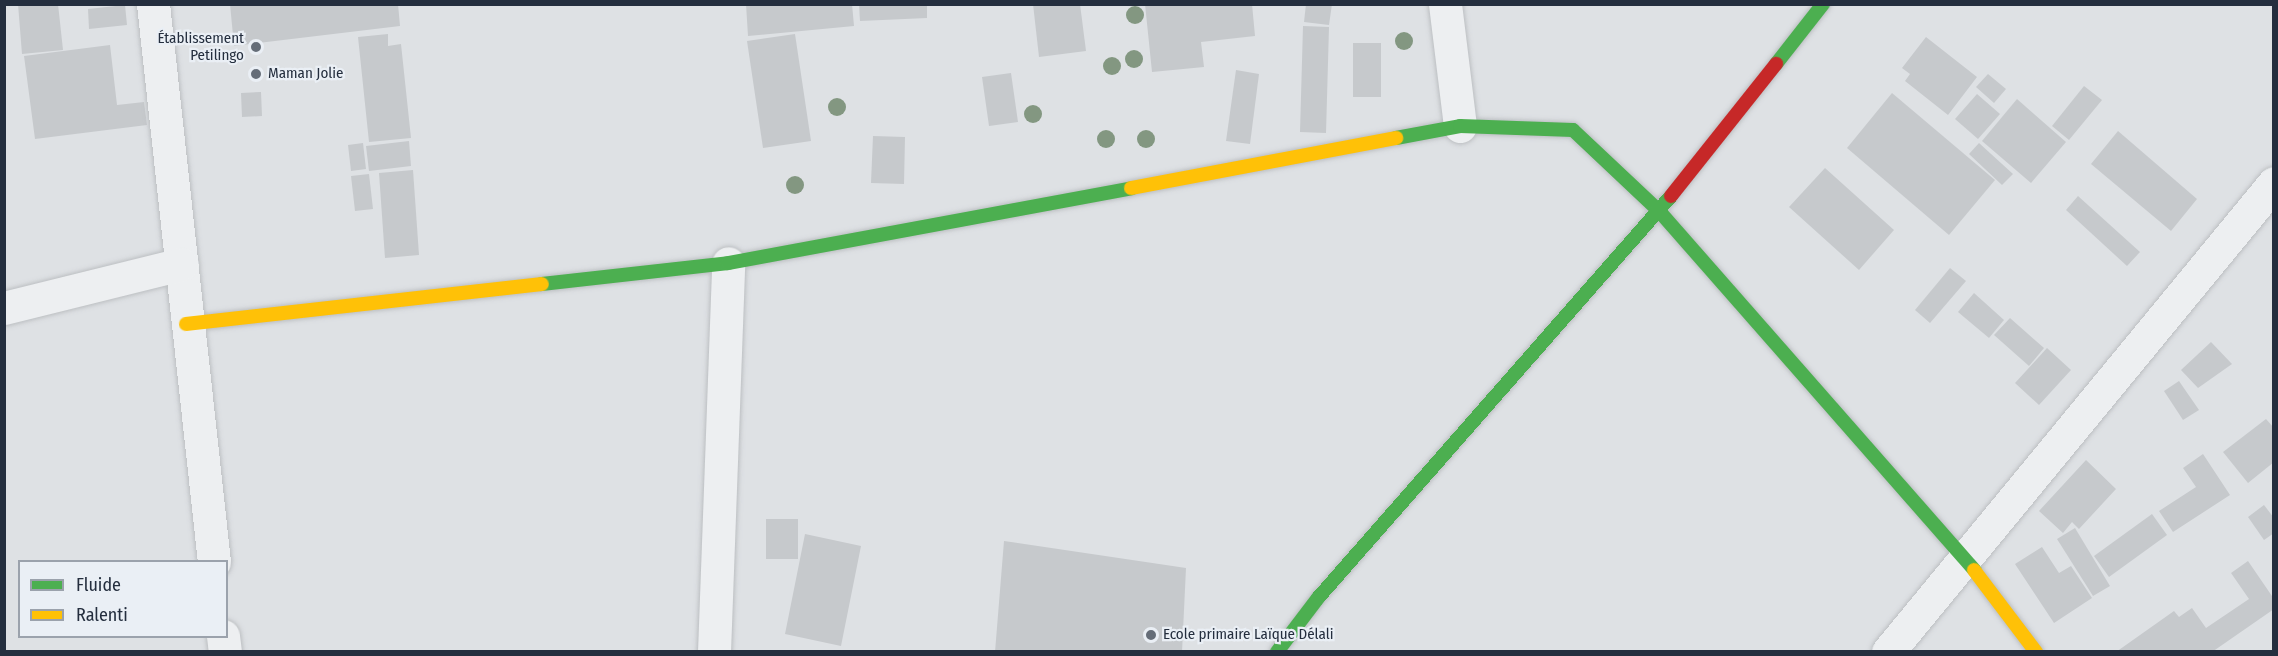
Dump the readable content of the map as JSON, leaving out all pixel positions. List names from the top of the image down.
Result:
{
  "places": ["Établissement Petilingo", "Maman Jolie", "Ecole primaire Laïque Délali"],
  "legend": ["Fluide", "Ralenti"]
}
